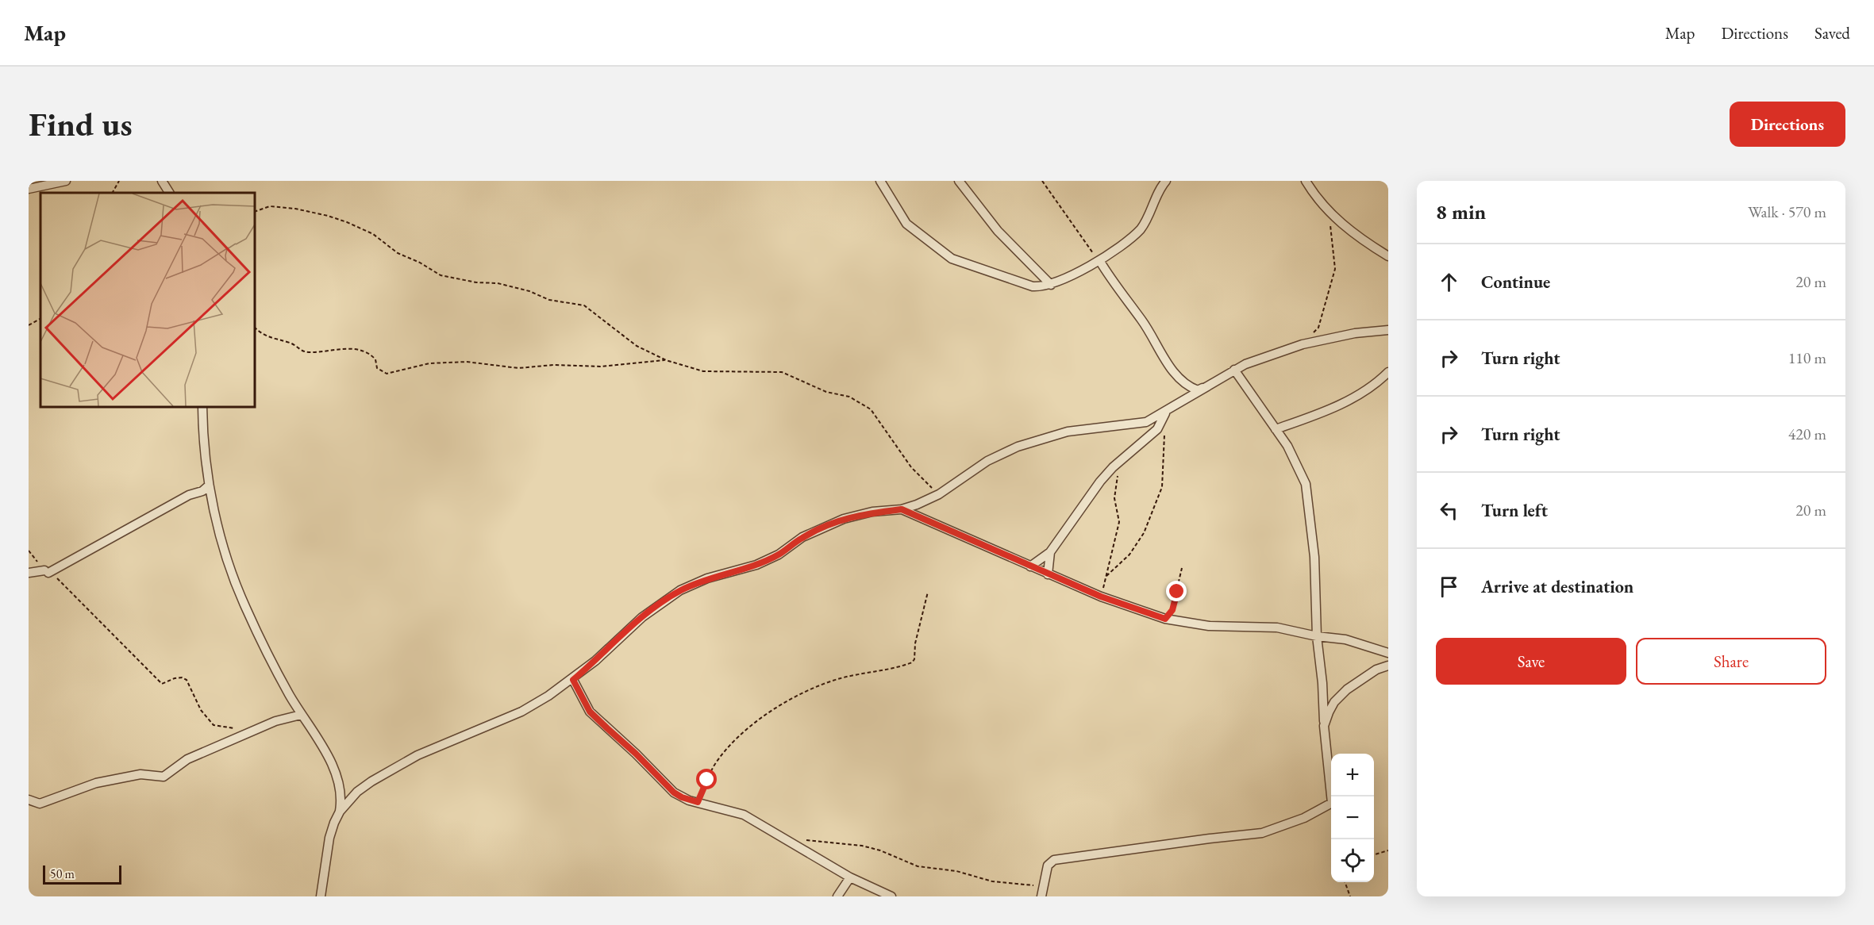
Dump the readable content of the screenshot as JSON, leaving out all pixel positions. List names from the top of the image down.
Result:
{
  "scale_bar": "50 m",
  "page": {
    "header": "Map",
    "nav": ["Map", "Directions", "Saved"],
    "buttons": [
      "Directions",
      ["Save", "Share"]
    ],
    "title": "Find us",
    "heading": ["8 min", "Walk · 570 m"],
    "list": [
      ["Continue", "20 m"],
      ["Turn right", "110 m"],
      ["Turn right", "420 m"],
      ["Turn left", "20 m"],
      "Arrive at destination"
    ],
    "map_buttons": ["+", "−"],
    "scale": "50 m"
  }
}
